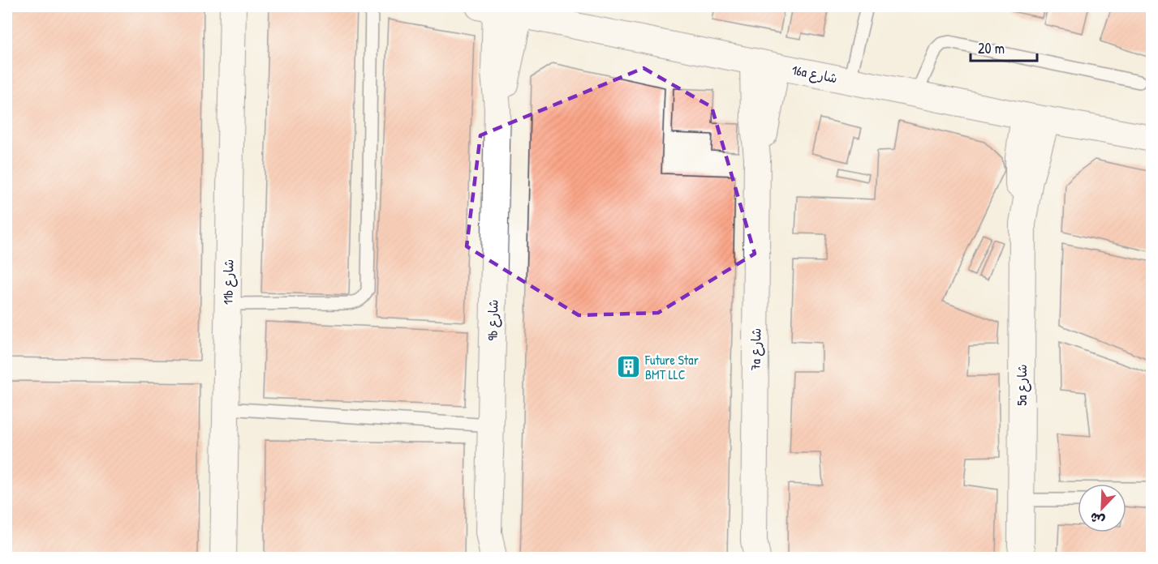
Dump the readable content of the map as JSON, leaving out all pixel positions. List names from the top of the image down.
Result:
{
  "streets": {
    "street": [
      "16a شارع",
      "11b شارع",
      "9b شارع",
      "7a شارع",
      "5a شارع"
    ]
  },
  "crossings": [
    ["16a شارع", "9b شارع"],
    ["16a شارع", "7a شارع"],
    ["16a شارع", "5a شارع"]
  ],
  "places": {
    "building": ["Future Star BMT LLC"]
  },
  "scale_bar": "20 m",
  "north": "bottom left"
}
